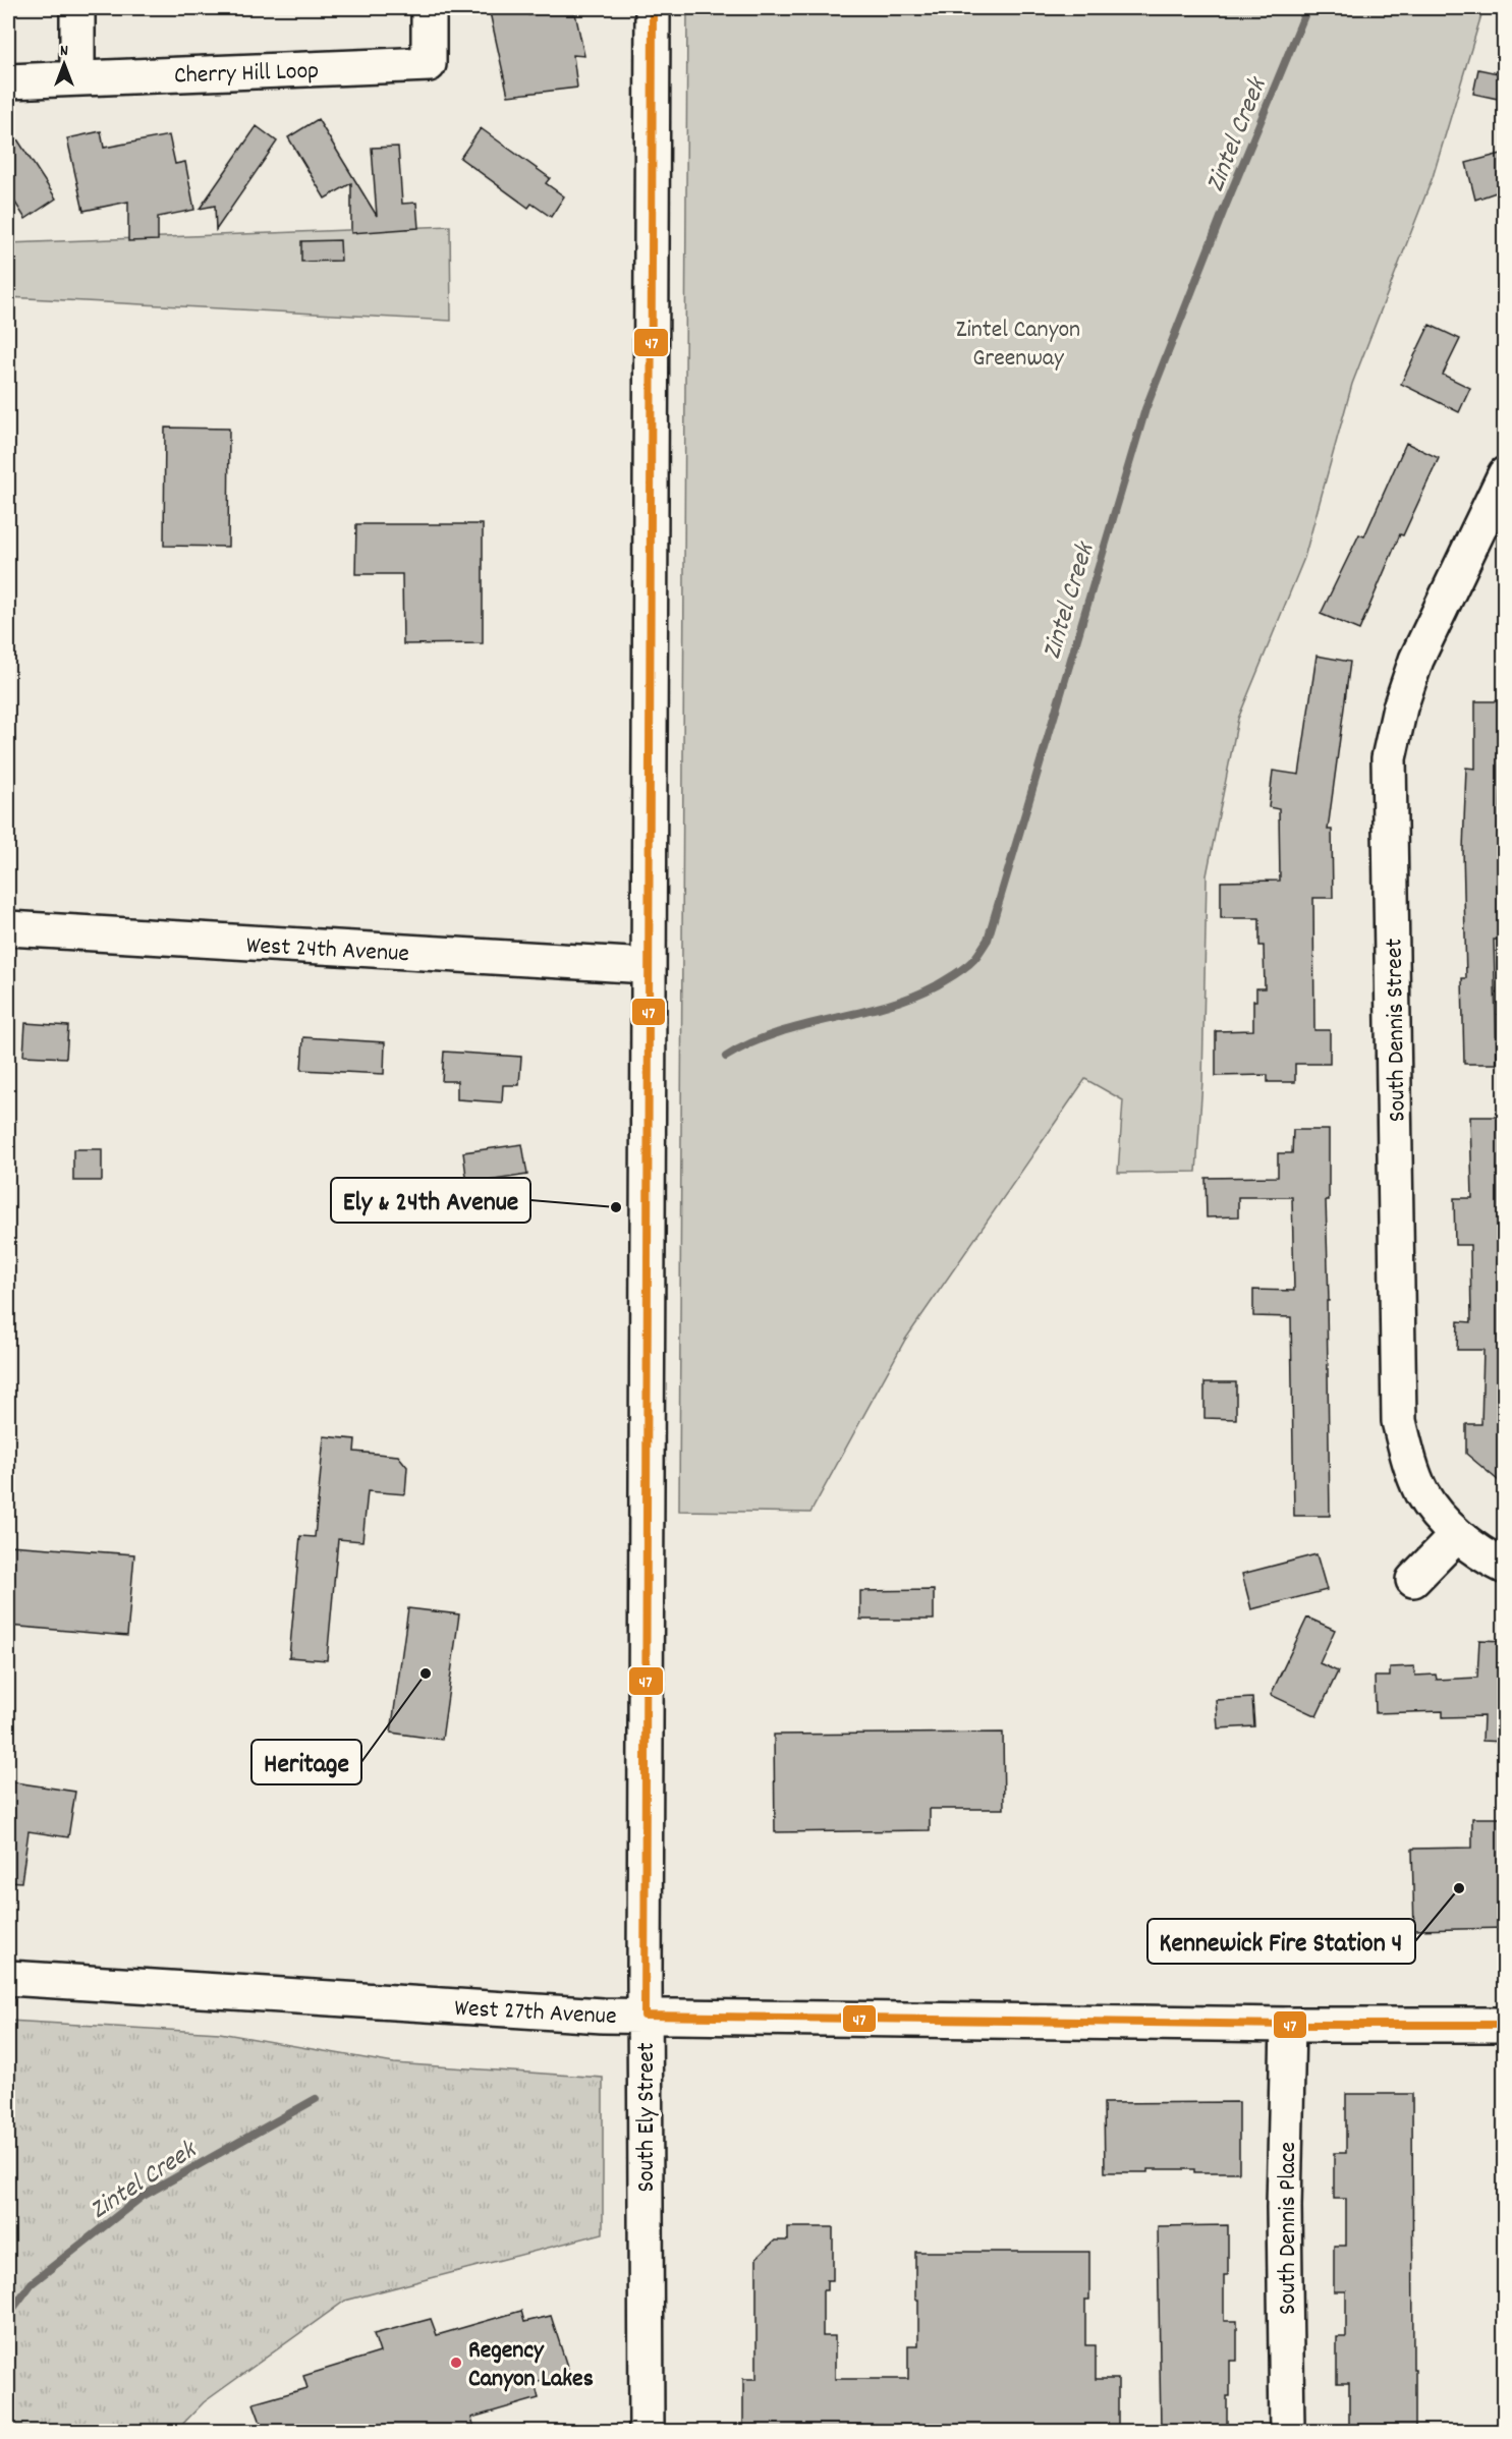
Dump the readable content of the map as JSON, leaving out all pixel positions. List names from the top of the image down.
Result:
{
  "streets": {
    "street": [
      "Cherry Hill Loop",
      "West 24th Avenue",
      "South Dennis Street",
      "West 27th Avenue",
      "South Ely Street",
      "South Dennis Place"
    ]
  },
  "crossings": [
    ["West 24th Avenue", "South Ely Street"],
    ["West 27th Avenue", "South Ely Street"],
    ["West 27th Avenue", "South Dennis Place"]
  ],
  "water": ["Zintel Creek"],
  "parks": ["Zintel Canyon Greenway"],
  "places": [
    "Ely & 24th Avenue",
    "Heritage",
    "Kennewick Fire Station 4",
    "Regency Canyon Lakes"
  ],
  "lines": ["transit line 47"],
  "north": "top"
}
